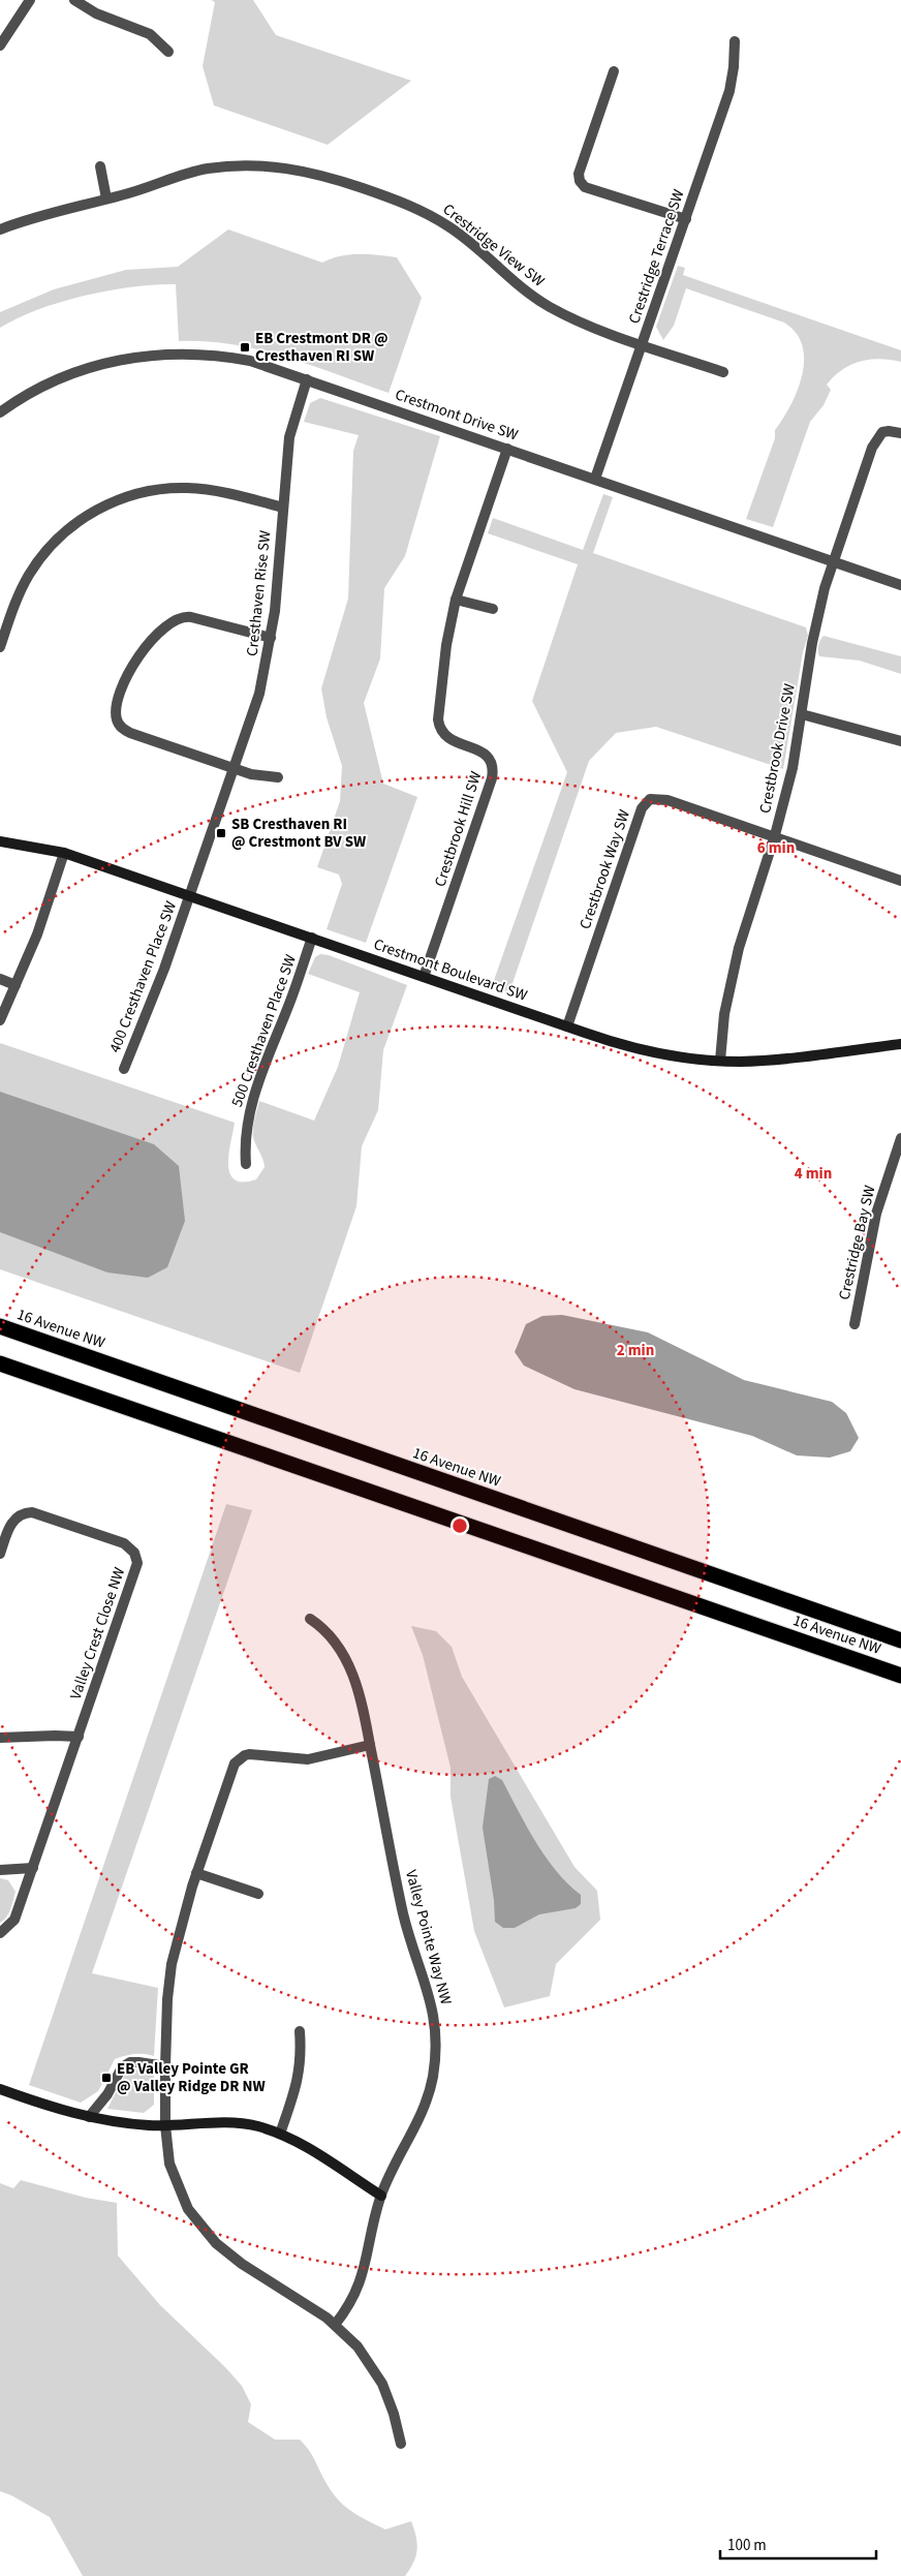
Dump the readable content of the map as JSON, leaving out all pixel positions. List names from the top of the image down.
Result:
{
  "streets": {
    "highway": ["16 Avenue NW"],
    "street": [
      "Crestridge View SW",
      "Crestridge Terrace SW",
      "Crestmont Drive SW",
      "Cresthaven Rise SW",
      "Crestbrook Drive SW",
      "Crestbrook Hill SW",
      "Crestbrook Way SW",
      "Crestmont Boulevard SW",
      "400 Cresthaven Place SW",
      "500 Cresthaven Place SW",
      "Crestridge Bay SW",
      "Valley Crest Close NW",
      "Valley Pointe Way NW"
    ]
  },
  "crossings": [
    ["Crestridge View SW", "Crestridge Terrace SW"],
    ["Crestridge Terrace SW", "Crestmont Drive SW"],
    ["Crestmont Drive SW", "Cresthaven Rise SW"],
    ["Crestmont Drive SW", "Crestbrook Drive SW"],
    ["Crestmont Drive SW", "Crestbrook Hill SW"],
    ["Cresthaven Rise SW", "Crestmont Boulevard SW"],
    ["Cresthaven Rise SW", "400 Cresthaven Place SW"],
    ["Crestbrook Drive SW", "Crestbrook Way SW"],
    ["Crestbrook Drive SW", "Crestmont Boulevard SW"],
    ["Crestbrook Hill SW", "Crestmont Boulevard SW"],
    ["Crestbrook Way SW", "Crestmont Boulevard SW"],
    ["Crestmont Boulevard SW", "400 Cresthaven Place SW"],
    ["Crestmont Boulevard SW", "500 Cresthaven Place SW"]
  ],
  "places": {
    "transit": ["EB Crestmont DR @ Cresthaven RI SW", "SB Cresthaven RI @ Crestmont BV SW", "EB Valley Pointe GR @ Valley Ridge DR NW"]
  },
  "scale_bar": "100 m",
  "rings": ["6 min", "4 min", "2 min"]
}
